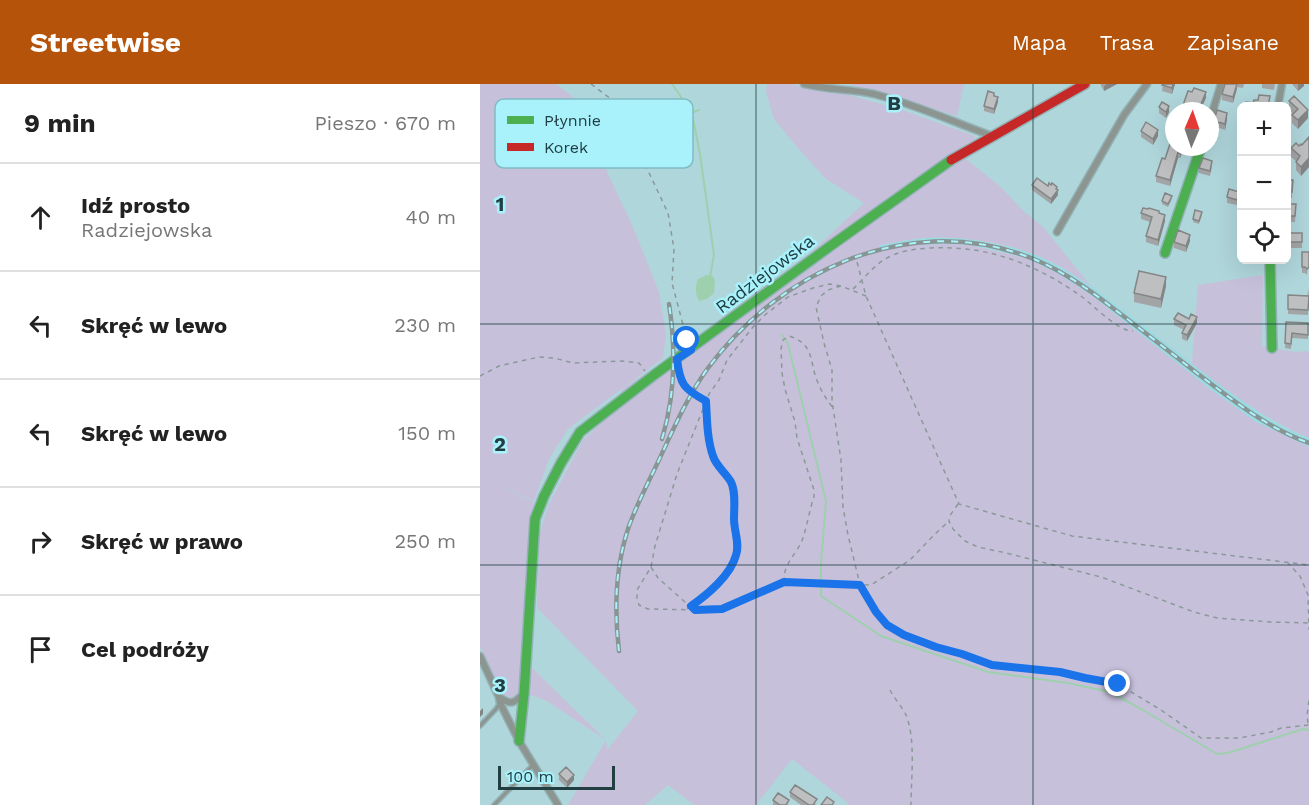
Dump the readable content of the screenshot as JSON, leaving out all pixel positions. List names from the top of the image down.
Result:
{
  "streets": {
    "street": ["Radziejowska"]
  },
  "legend": ["Płynnie", "Korek"],
  "scale_bar": "100 m",
  "north": "top",
  "page": {
    "header": "Streetwise",
    "nav": ["Mapa", "Trasa", "Zapisane"],
    "heading": ["9 min", "Pieszo · 670 m"],
    "map_buttons": ["+", "−"],
    "list": [
      ["Idź prosto", "Radziejowska", "40 m"],
      ["Skręć w lewo", "230 m"],
      ["Skręć w lewo", "150 m"],
      ["Skręć w prawo", "250 m"],
      "Cel podróży"
    ],
    "scale": "100 m"
  },
  "grid": {
    "columns": ["B"],
    "rows": ["1", "2", "3"]
  }
}
